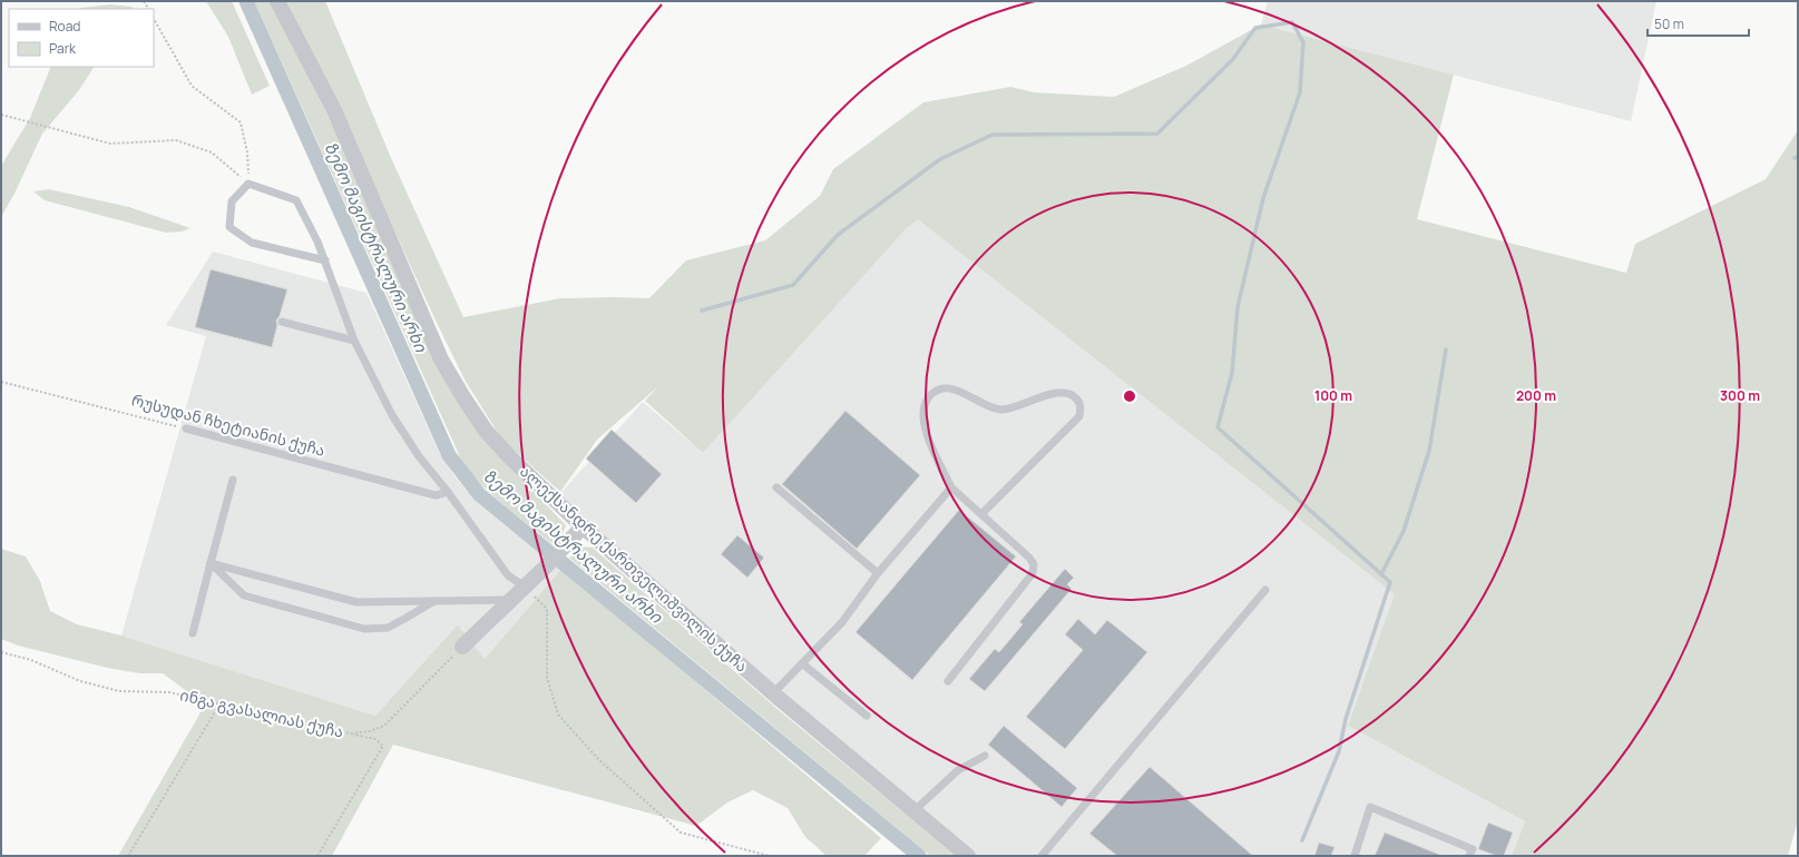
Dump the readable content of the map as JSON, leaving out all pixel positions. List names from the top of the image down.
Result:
{
  "streets": {
    "street": ["ალექსანდრე ქართველიშვილის ქუჩა"],
    "lane": ["რუსუდან ჩხეტიანის ქუჩა"],
    "path": ["ინგა გვასალიას ქუჩა"]
  },
  "water": ["ზემო მაგისტრალური არხი"],
  "legend": ["Road", "Park"],
  "scale_bar": "50 m",
  "rings": ["100 m", "200 m", "300 m"]
}
